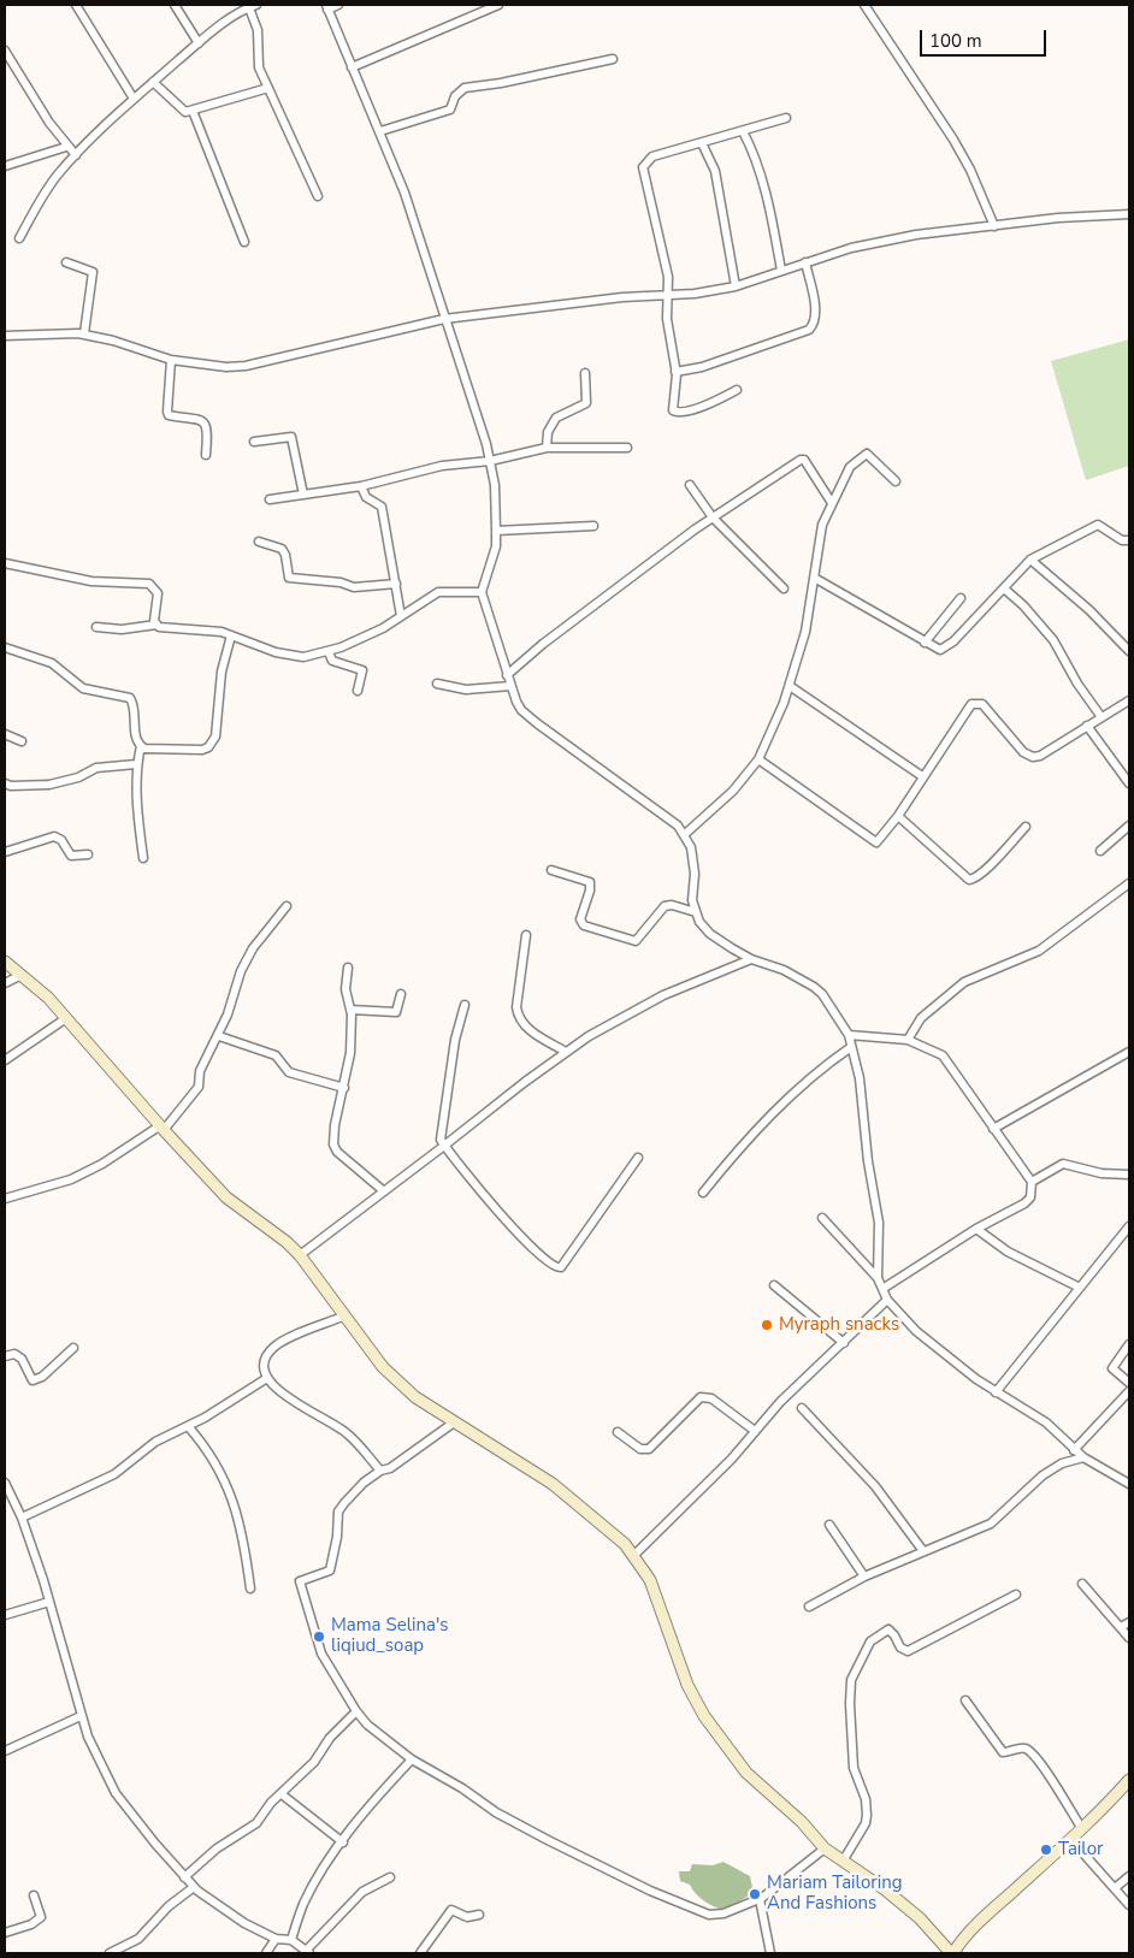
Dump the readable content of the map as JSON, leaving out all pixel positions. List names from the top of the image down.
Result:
{
  "places": [
    "Myraph snacks",
    "Mama Selina's liqiud_soap",
    "Tailor",
    "Mariam Tailoring And Fashions"
  ],
  "scale_bar": "100 m"
}
